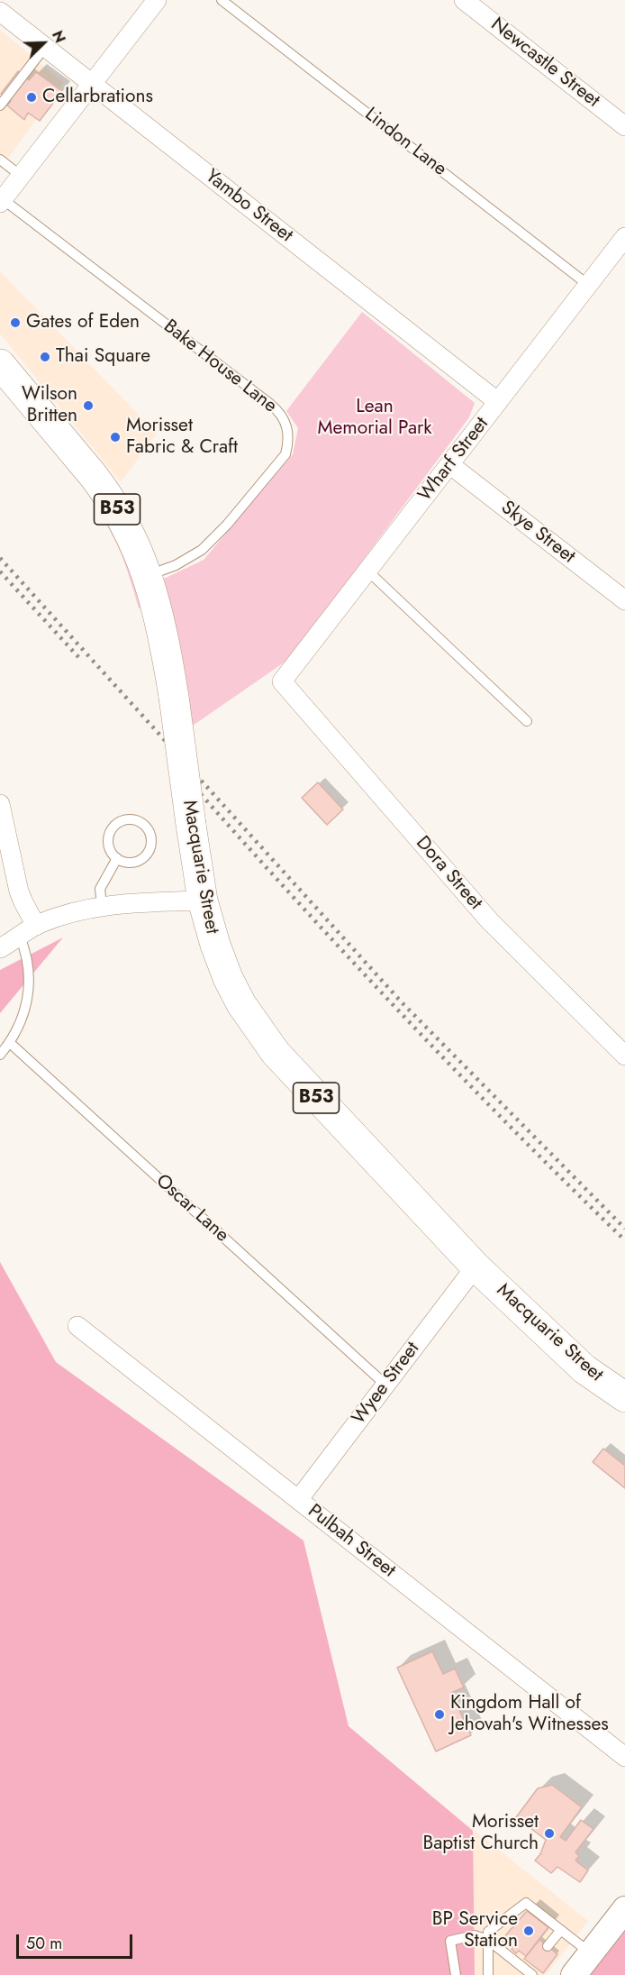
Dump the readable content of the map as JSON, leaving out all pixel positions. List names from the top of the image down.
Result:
{
  "streets": {
    "main road": ["B53", "Macquarie Street"],
    "street": [
      "Newcastle Street",
      "Yambo Street",
      "Wharf Street",
      "Skye Street",
      "Dora Street",
      "Wyee Street",
      "Pulbah Street"
    ],
    "lane": ["Lindon Lane", "Bake House Lane", "Oscar Lane"]
  },
  "crossings": [
    ["Lindon Lane", "Wharf Street"],
    ["Yambo Street", "Wharf Street"],
    ["Bake House Lane", "B53"],
    ["Bake House Lane", "Macquarie Street"],
    ["Wharf Street", "Skye Street"],
    ["Wharf Street", "Dora Street"],
    ["B53", "Macquarie Street"],
    ["Macquarie Street", "Wyee Street"],
    ["Oscar Lane", "Wyee Street"],
    ["Wyee Street", "Pulbah Street"]
  ],
  "parks": ["Lean Memorial Park"],
  "places": [
    "Cellarbrations",
    "Gates of Eden",
    "Thai Square",
    "Wilson Britten",
    "Morisset Fabric & Craft",
    "Kingdom Hall of Jehovah's Witnesses",
    "Morisset Baptist Church",
    "BP Service Station"
  ],
  "scale_bar": "50 m",
  "north": "top right"
}
